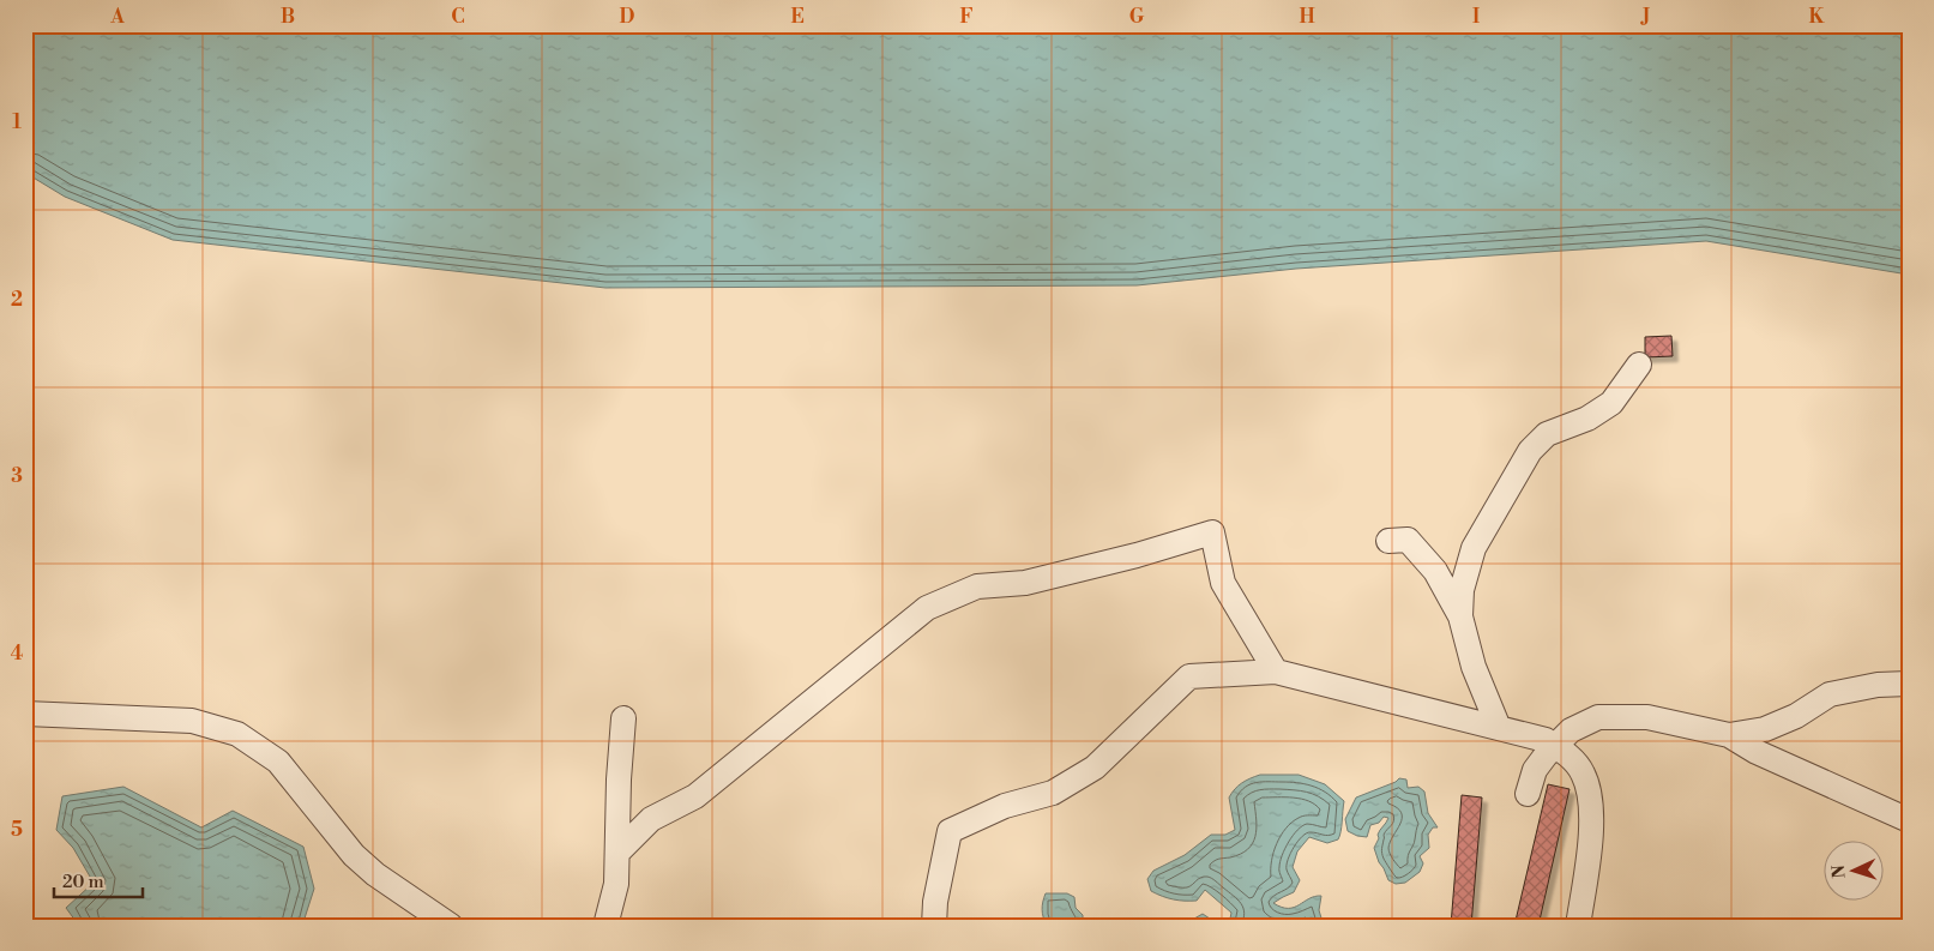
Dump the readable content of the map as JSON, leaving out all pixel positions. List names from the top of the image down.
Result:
{
  "scale_bar": "20 m",
  "north": "left",
  "grid": {
    "columns": [
      "A",
      "B",
      "C",
      "D",
      "E",
      "F",
      "G",
      "H",
      "I",
      "J",
      "K"
    ],
    "rows": [
      "1",
      "2",
      "3",
      "4",
      "5"
    ]
  }
}
